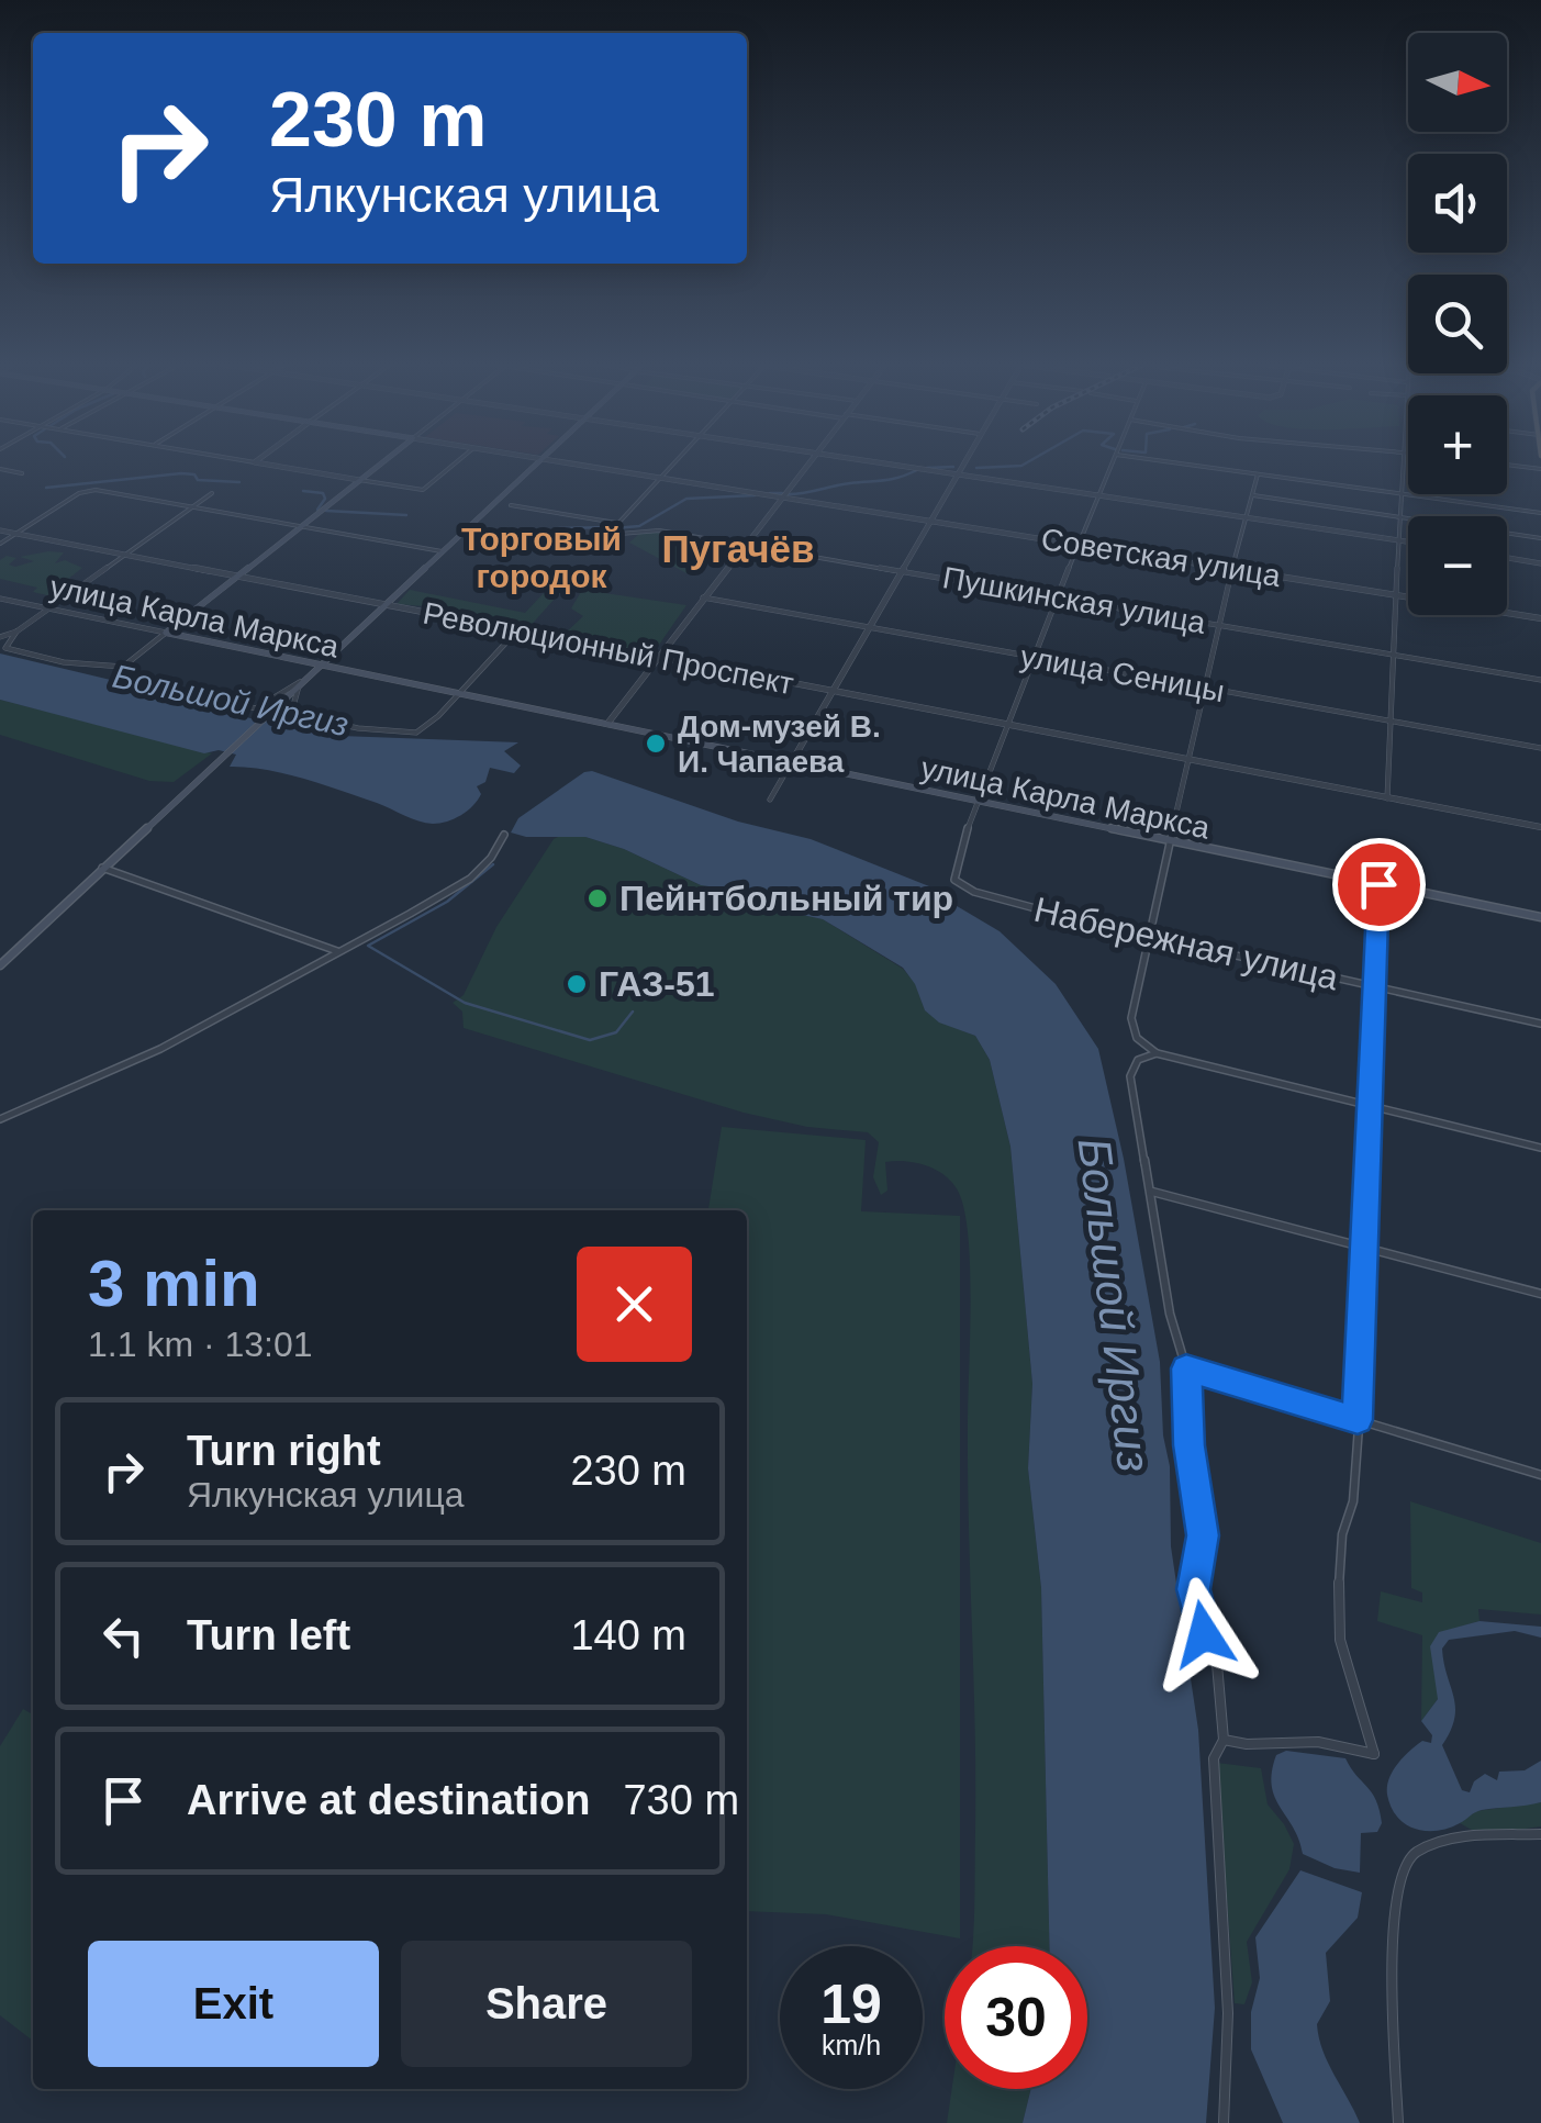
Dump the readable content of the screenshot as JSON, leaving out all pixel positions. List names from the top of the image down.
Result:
{
  "streets": {
    "main road": ["улица Карла Маркса"],
    "street": [
      "Советская улица",
      "Пушкинская улица",
      "Революционный Проспект",
      "улица Сеницы",
      "Набережная улица"
    ]
  },
  "crossings": [
    ["улица Карла Маркса", "Набережная улица"]
  ],
  "districts": ["Торговый городок", "Пугачёв"],
  "water": ["Большой Иргиз"],
  "places": ["Дом-музей В. И. Чапаева", "Пейнтбольный тир", "ГАЗ-51"],
  "north": "right",
  "page": {
    "map_buttons": ["+", "−"],
    "turn": ["230 m", "Ялкунская улица"],
    "heading": ["3 min", "1.1 km · 13:01"],
    "list": [
      {
        "name": "Turn right",
        "note": "Ялкунская улица",
        "value": "230 m"
      },
      {
        "name": "Turn left",
        "value": "140 m"
      },
      {
        "name": "Arrive at destination",
        "value": "730 m"
      }
    ],
    "buttons": ["Exit", "Share"],
    "speed": "19 km/h",
    "limit": "30"
  }
}
